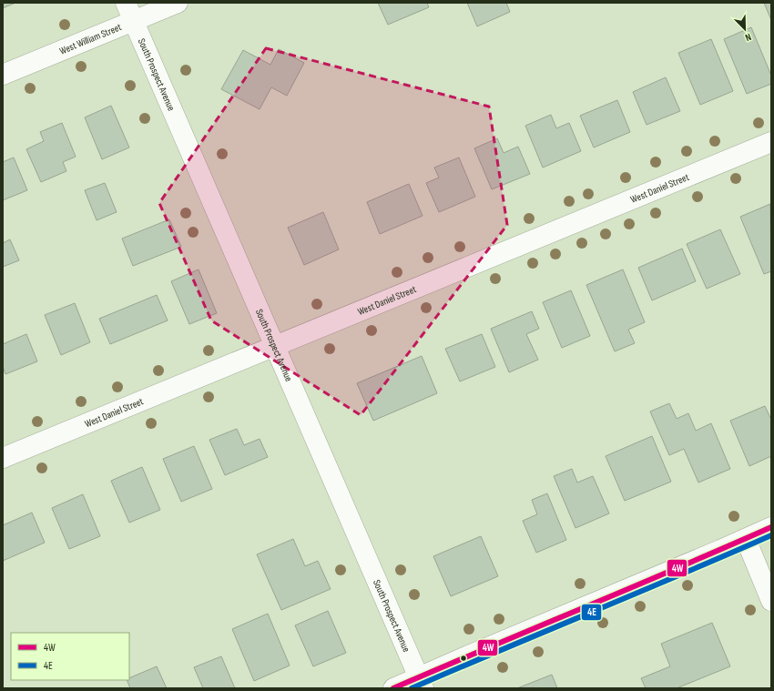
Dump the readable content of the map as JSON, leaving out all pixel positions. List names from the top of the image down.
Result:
{
  "streets": {
    "street": ["West William Street", "South Prospect Avenue", "West Daniel Street"]
  },
  "crossings": [
    ["West William Street", "South Prospect Avenue"],
    ["South Prospect Avenue", "West Daniel Street"]
  ],
  "lines": ["transit line 4W", "transit line 4E"],
  "legend": ["4W", "4E"],
  "north": "bottom right"
}
